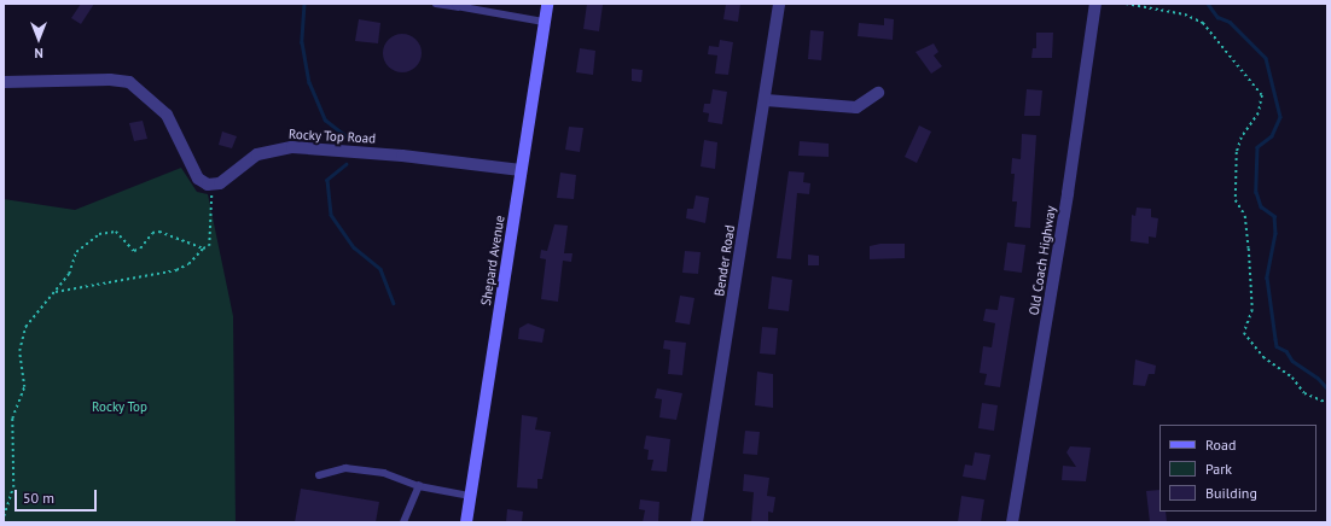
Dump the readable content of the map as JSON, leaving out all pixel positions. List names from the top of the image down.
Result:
{
  "streets": {
    "main road": ["Shepard Avenue"],
    "street": ["Rocky Top Road", "Bender Road", "Old Coach Highway"]
  },
  "crossings": [
    ["Rocky Top Road", "Shepard Avenue"]
  ],
  "parks": ["Rocky Top"],
  "legend": ["Road", "Park", "Building"],
  "scale_bar": "50 m",
  "north": "bottom"
}
